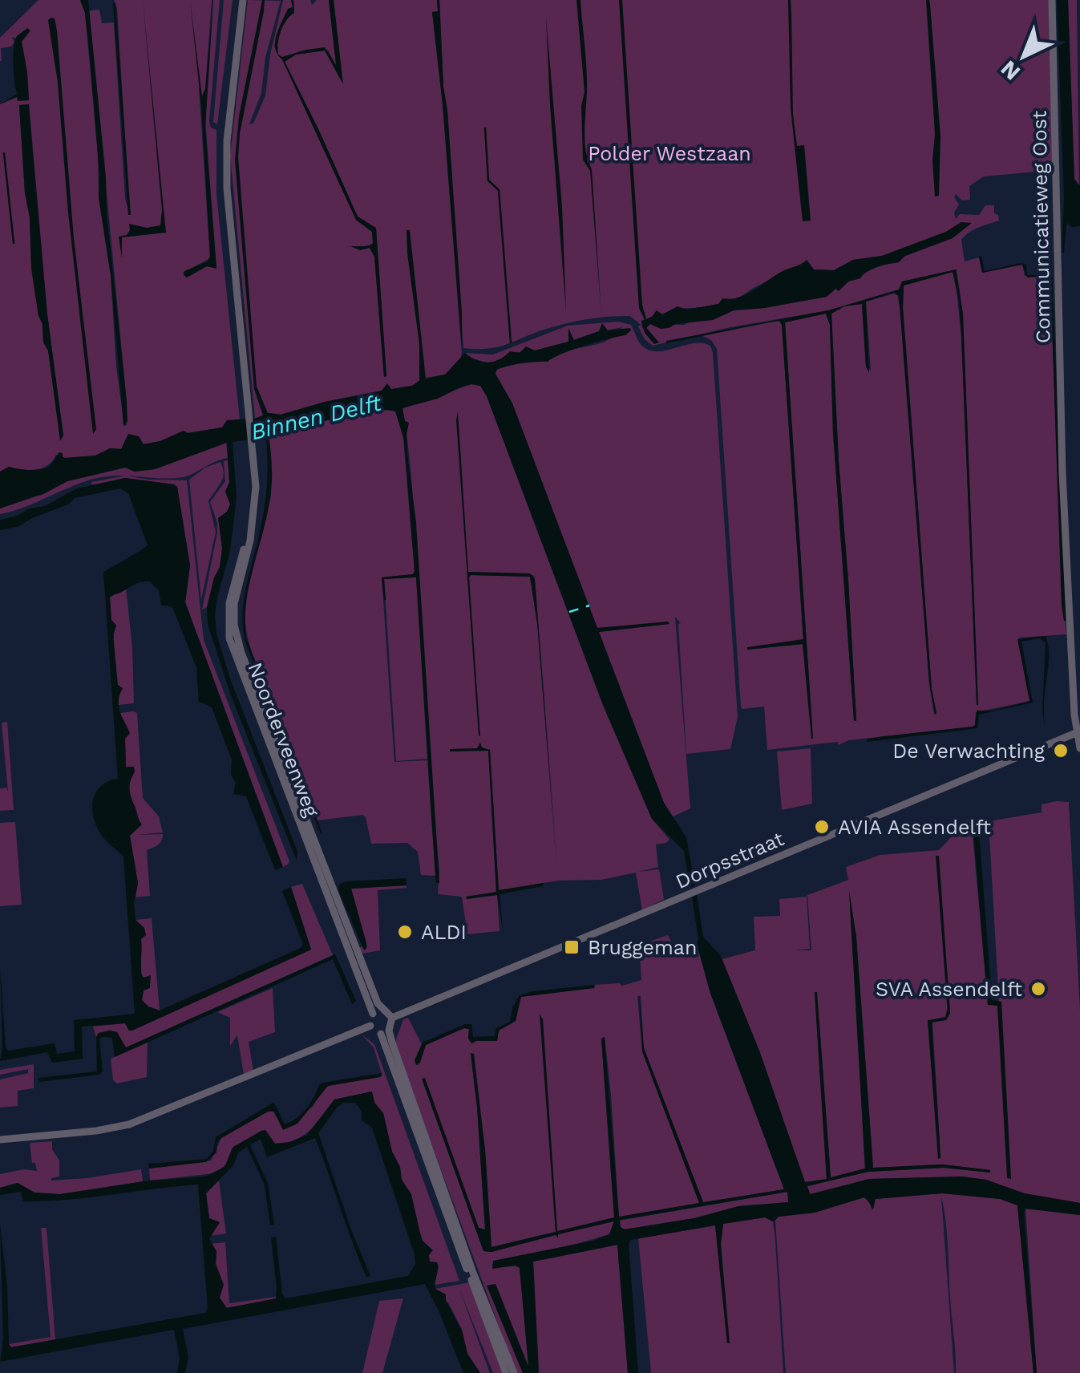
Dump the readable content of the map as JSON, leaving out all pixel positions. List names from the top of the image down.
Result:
{
  "streets": {
    "street": ["Communicatieweg Oost", "Noorderveenweg", "Dorpsstraat"]
  },
  "crossings": [
    ["Communicatieweg Oost", "Dorpsstraat"]
  ],
  "water": ["Binnen Delft"],
  "parks": ["Polder Westzaan"],
  "places": {
    "other": [
      "De Verwachting",
      "AVIA Assendelft",
      "ALDI",
      "SVA Assendelft"
    ],
    "transit": ["Bruggeman"]
  },
  "north": "bottom left"
}
